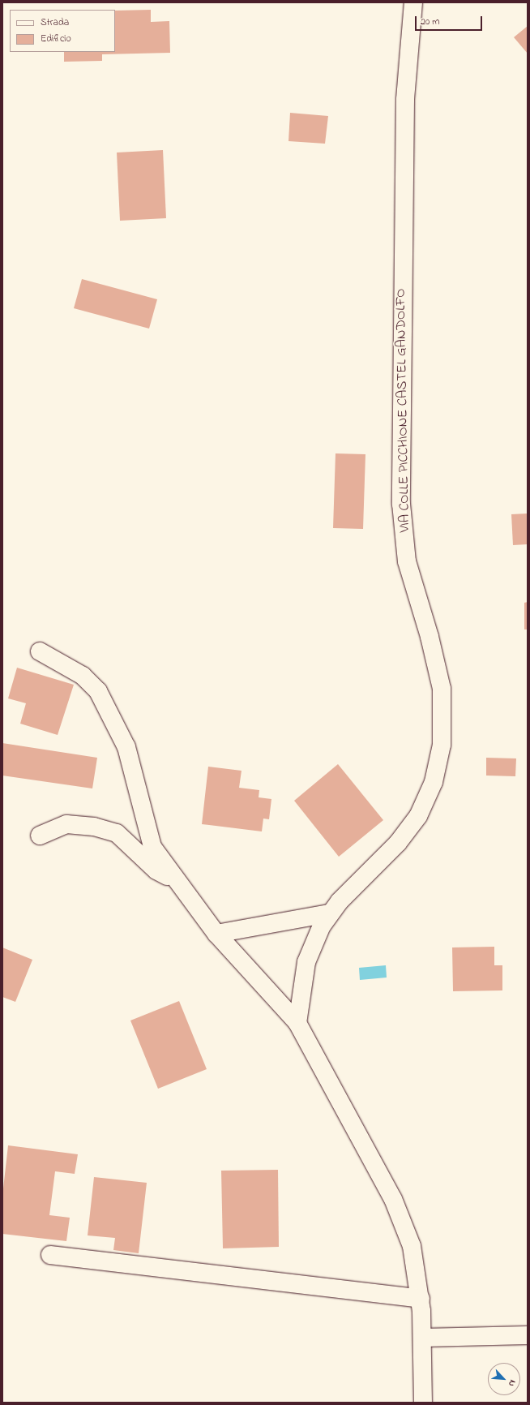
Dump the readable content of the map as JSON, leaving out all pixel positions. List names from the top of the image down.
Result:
{
  "streets": {
    "street": ["VIA COLLE PICCHIONE CASTEL GANDOLFO"]
  },
  "legend": ["Strada", "Edificio"],
  "scale_bar": "20 m",
  "north": "bottom right"
}
